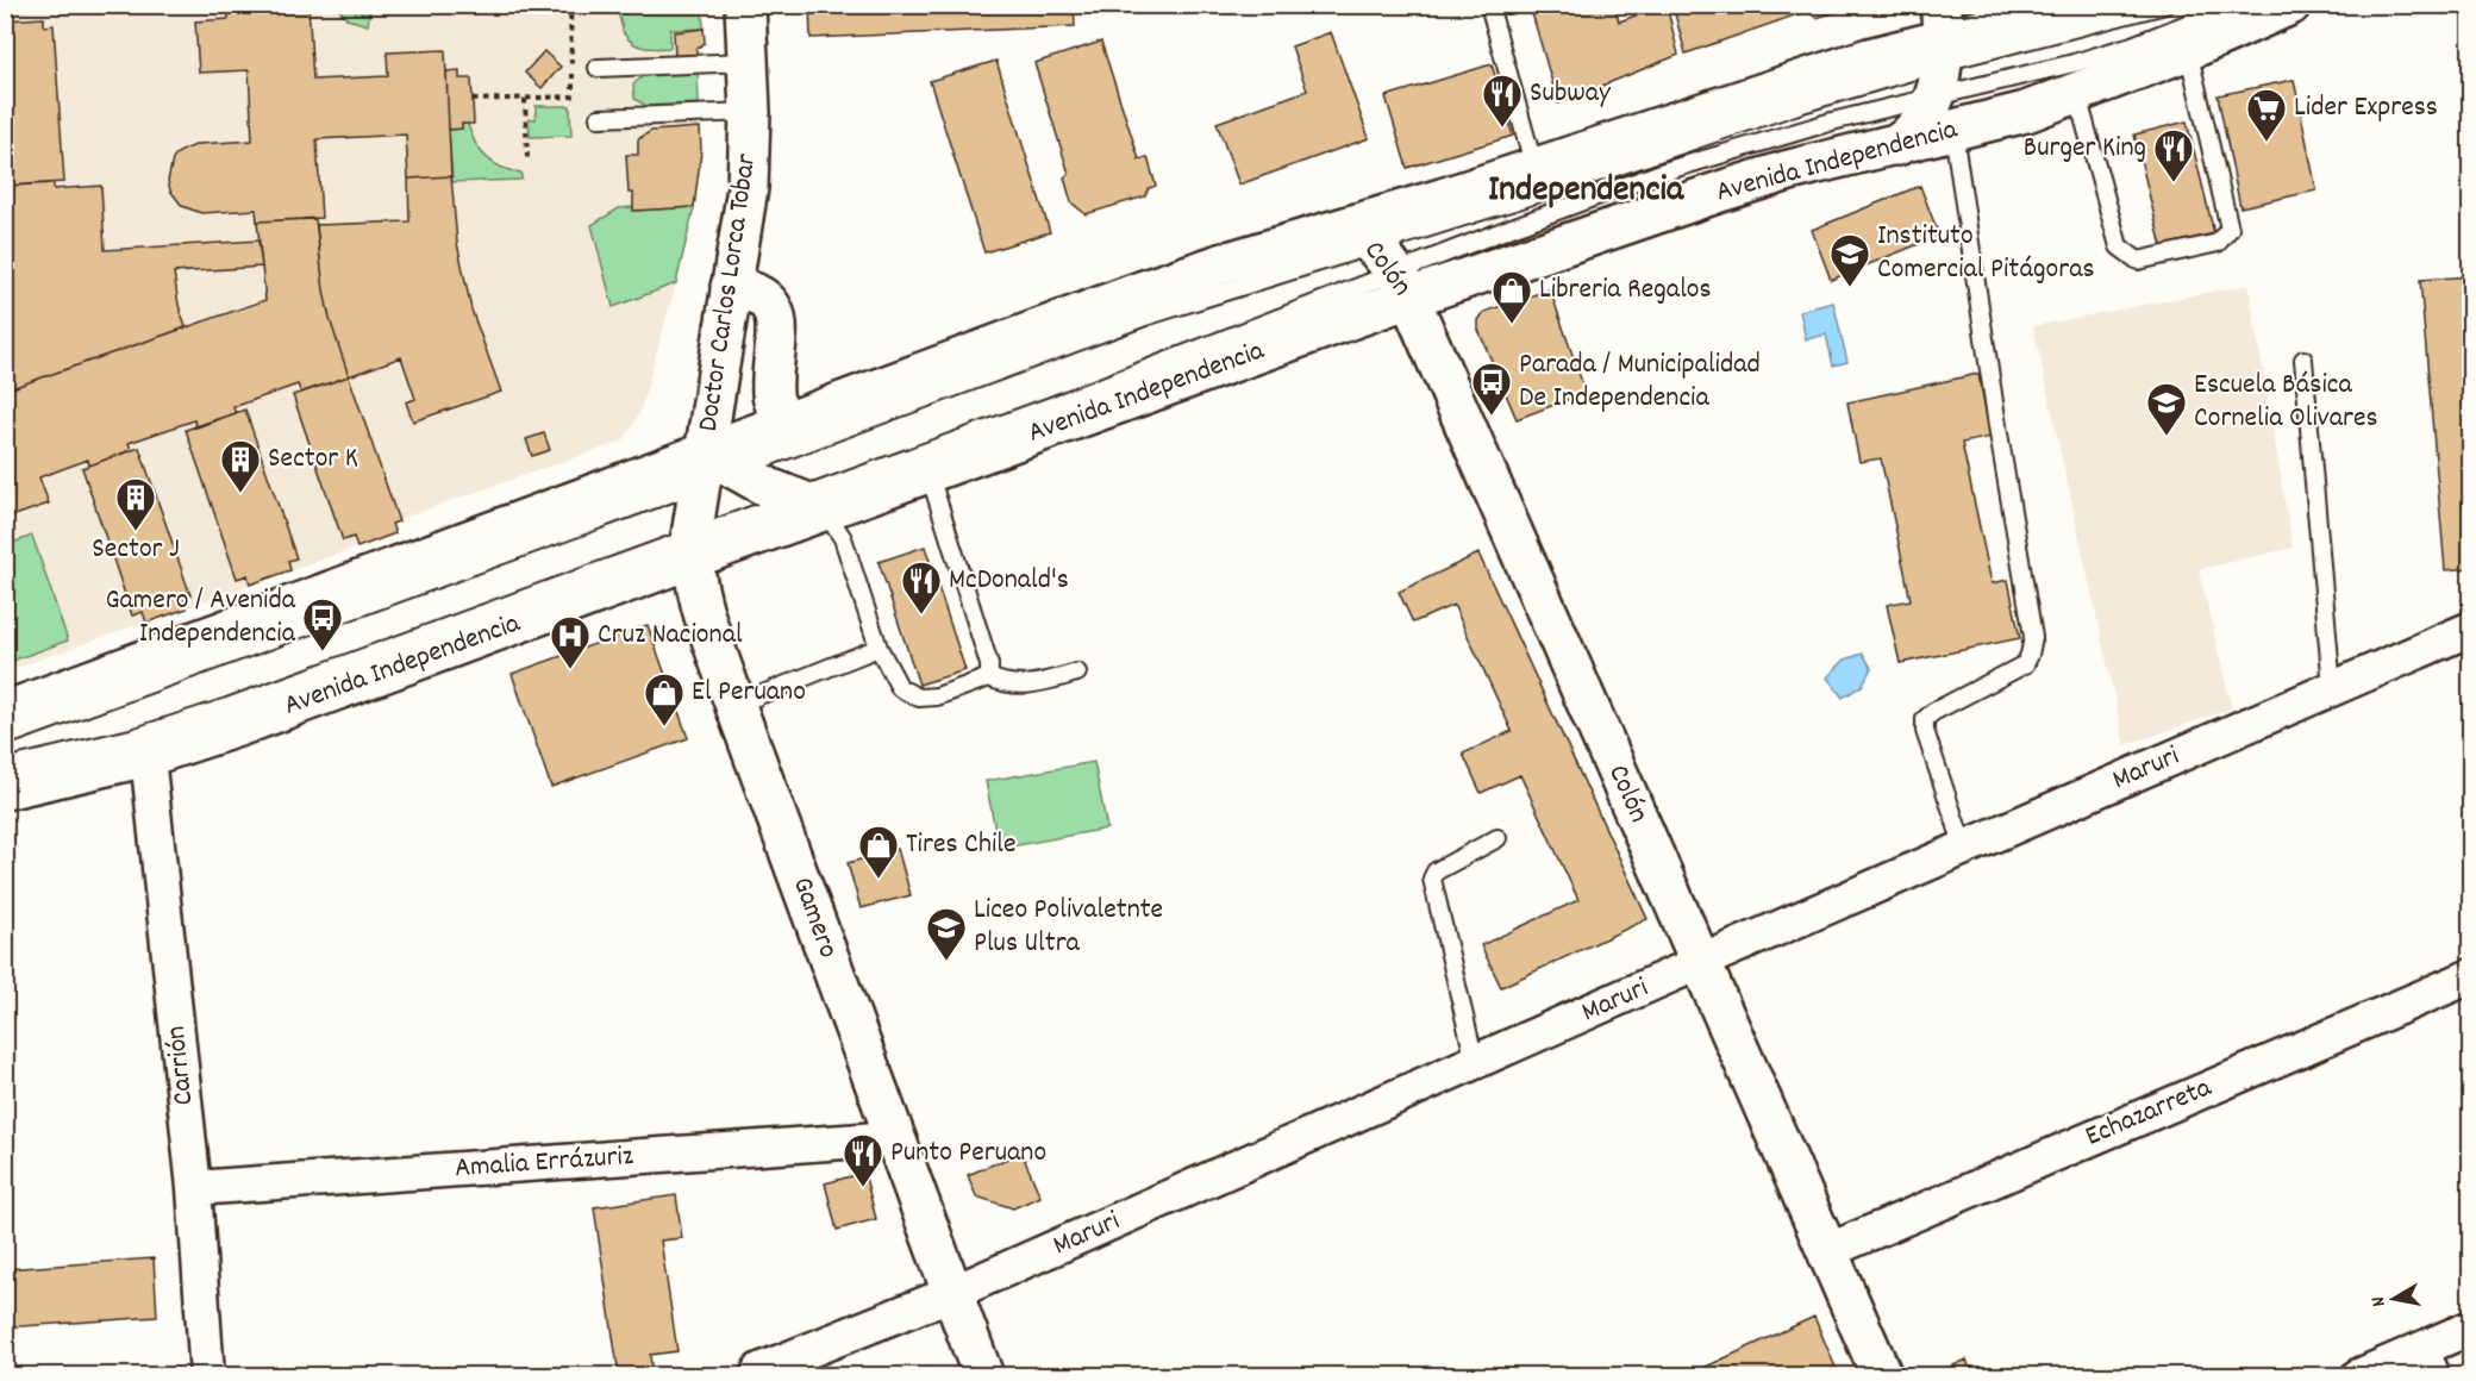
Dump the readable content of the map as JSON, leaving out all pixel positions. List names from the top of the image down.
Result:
{
  "streets": {
    "main road": [
      "Avenida Independencia",
      "Colón",
      "Doctor Carlos Lorca Tobar",
      "Gamero"
    ],
    "street": [
      "Maruri",
      "Carrión",
      "Echazarreta",
      "Amalia Errázuriz"
    ]
  },
  "crossings": [
    ["Avenida Independencia", "Colón"],
    ["Avenida Independencia", "Doctor Carlos Lorca Tobar"],
    ["Avenida Independencia", "Gamero"],
    ["Avenida Independencia", "Carrión"],
    ["Colón", "Maruri"],
    ["Colón", "Echazarreta"],
    ["Doctor Carlos Lorca Tobar", "Gamero"],
    ["Maruri", "Gamero"],
    ["Gamero", "Amalia Errázuriz"],
    ["Carrión", "Amalia Errázuriz"]
  ],
  "districts": ["Independencia"],
  "places": {
    "restaurant": [
      "Subway",
      "Burger King",
      "McDonald's",
      "Punto Peruano"
    ],
    "supermarket": ["Lider Express"],
    "school or university": ["Instituto Comercial Pitágoras", "Escuela Básica Cornelia Olivares", "Liceo Polivaletnte Plus Ultra"],
    "shop": ["Libreria Regalos", "El Peruano", "Tires Chile"],
    "bus stop": ["Parada / Municipalidad De Independencia", "Gamero / Avenida Independencia"],
    "building": ["Sector K", "Sector J"],
    "hospital": ["Cruz Nacional"]
  },
  "north": "left"
}
